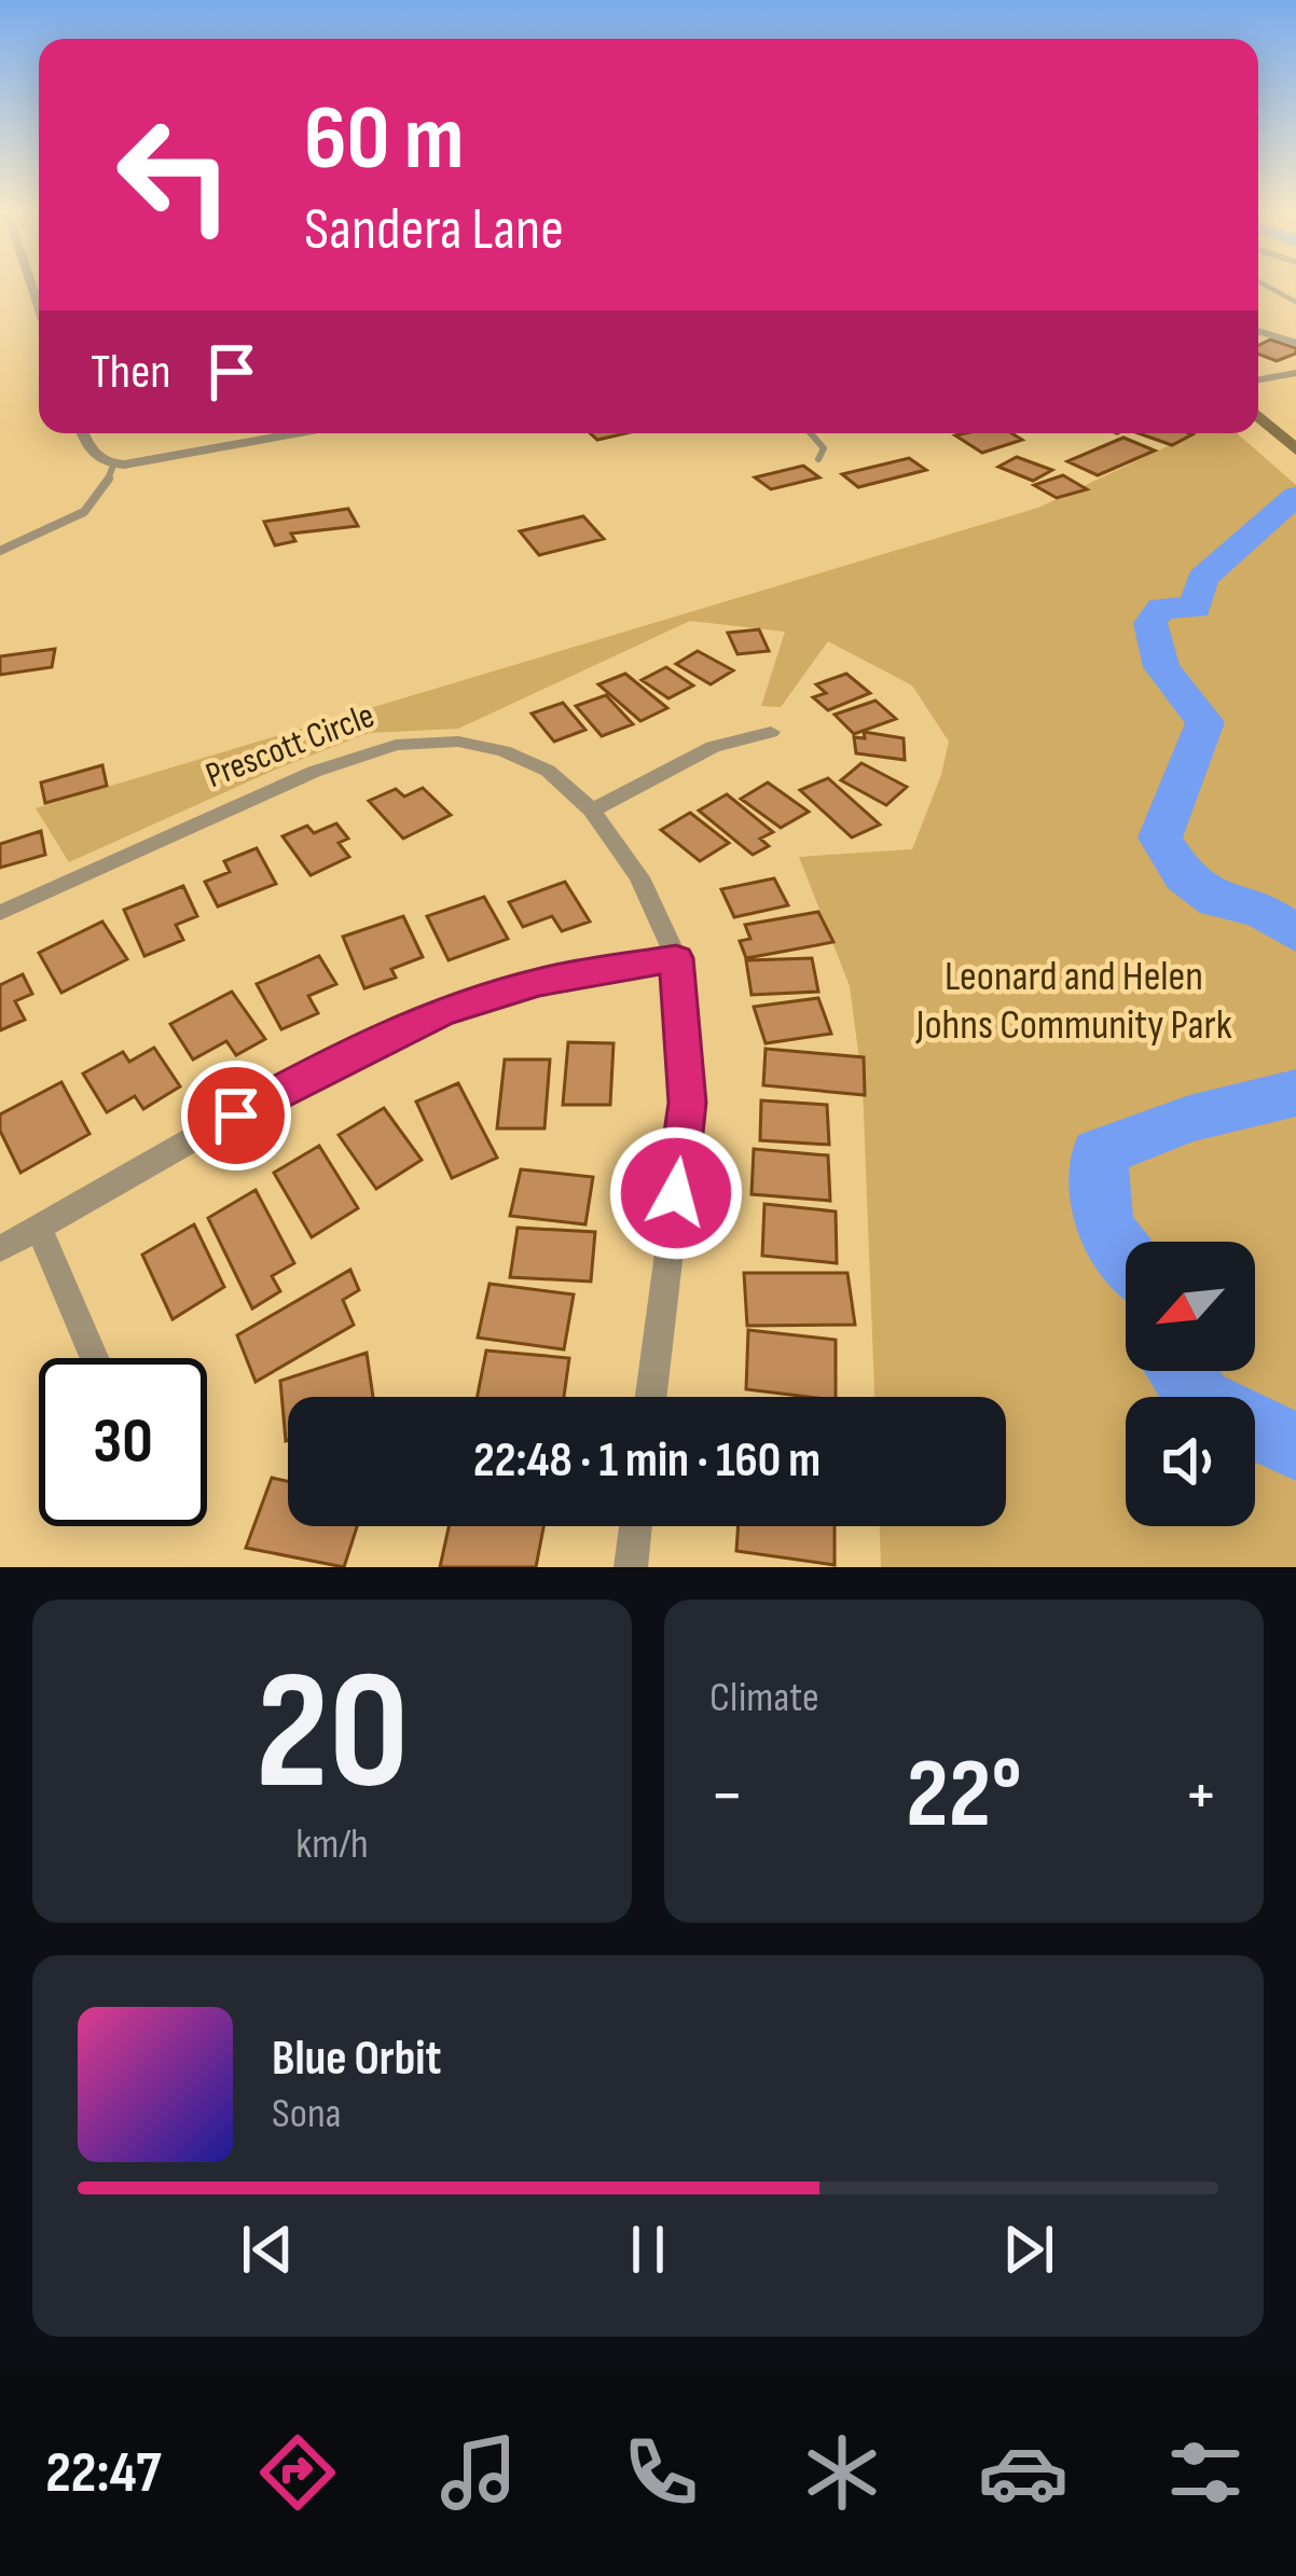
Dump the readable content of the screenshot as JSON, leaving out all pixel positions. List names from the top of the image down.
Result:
{
  "streets": {
    "street": ["Prescott Circle"]
  },
  "parks": ["Leonard and Helen Johns Community Park"],
  "north": "bottom left",
  "page": {
    "turn": ["60 m", "Sandera Lane"],
    "then": "Then",
    "limit": "30",
    "trip": "22:48 · 1 min · 160 m",
    "tile": [
      ["20", "km/h"],
      "Climate"
    ],
    "heat": ["−", "22°", "+"],
    "song": ["Blue Orbit", "Sona"],
    "tabs": "22:47"
  }
}
